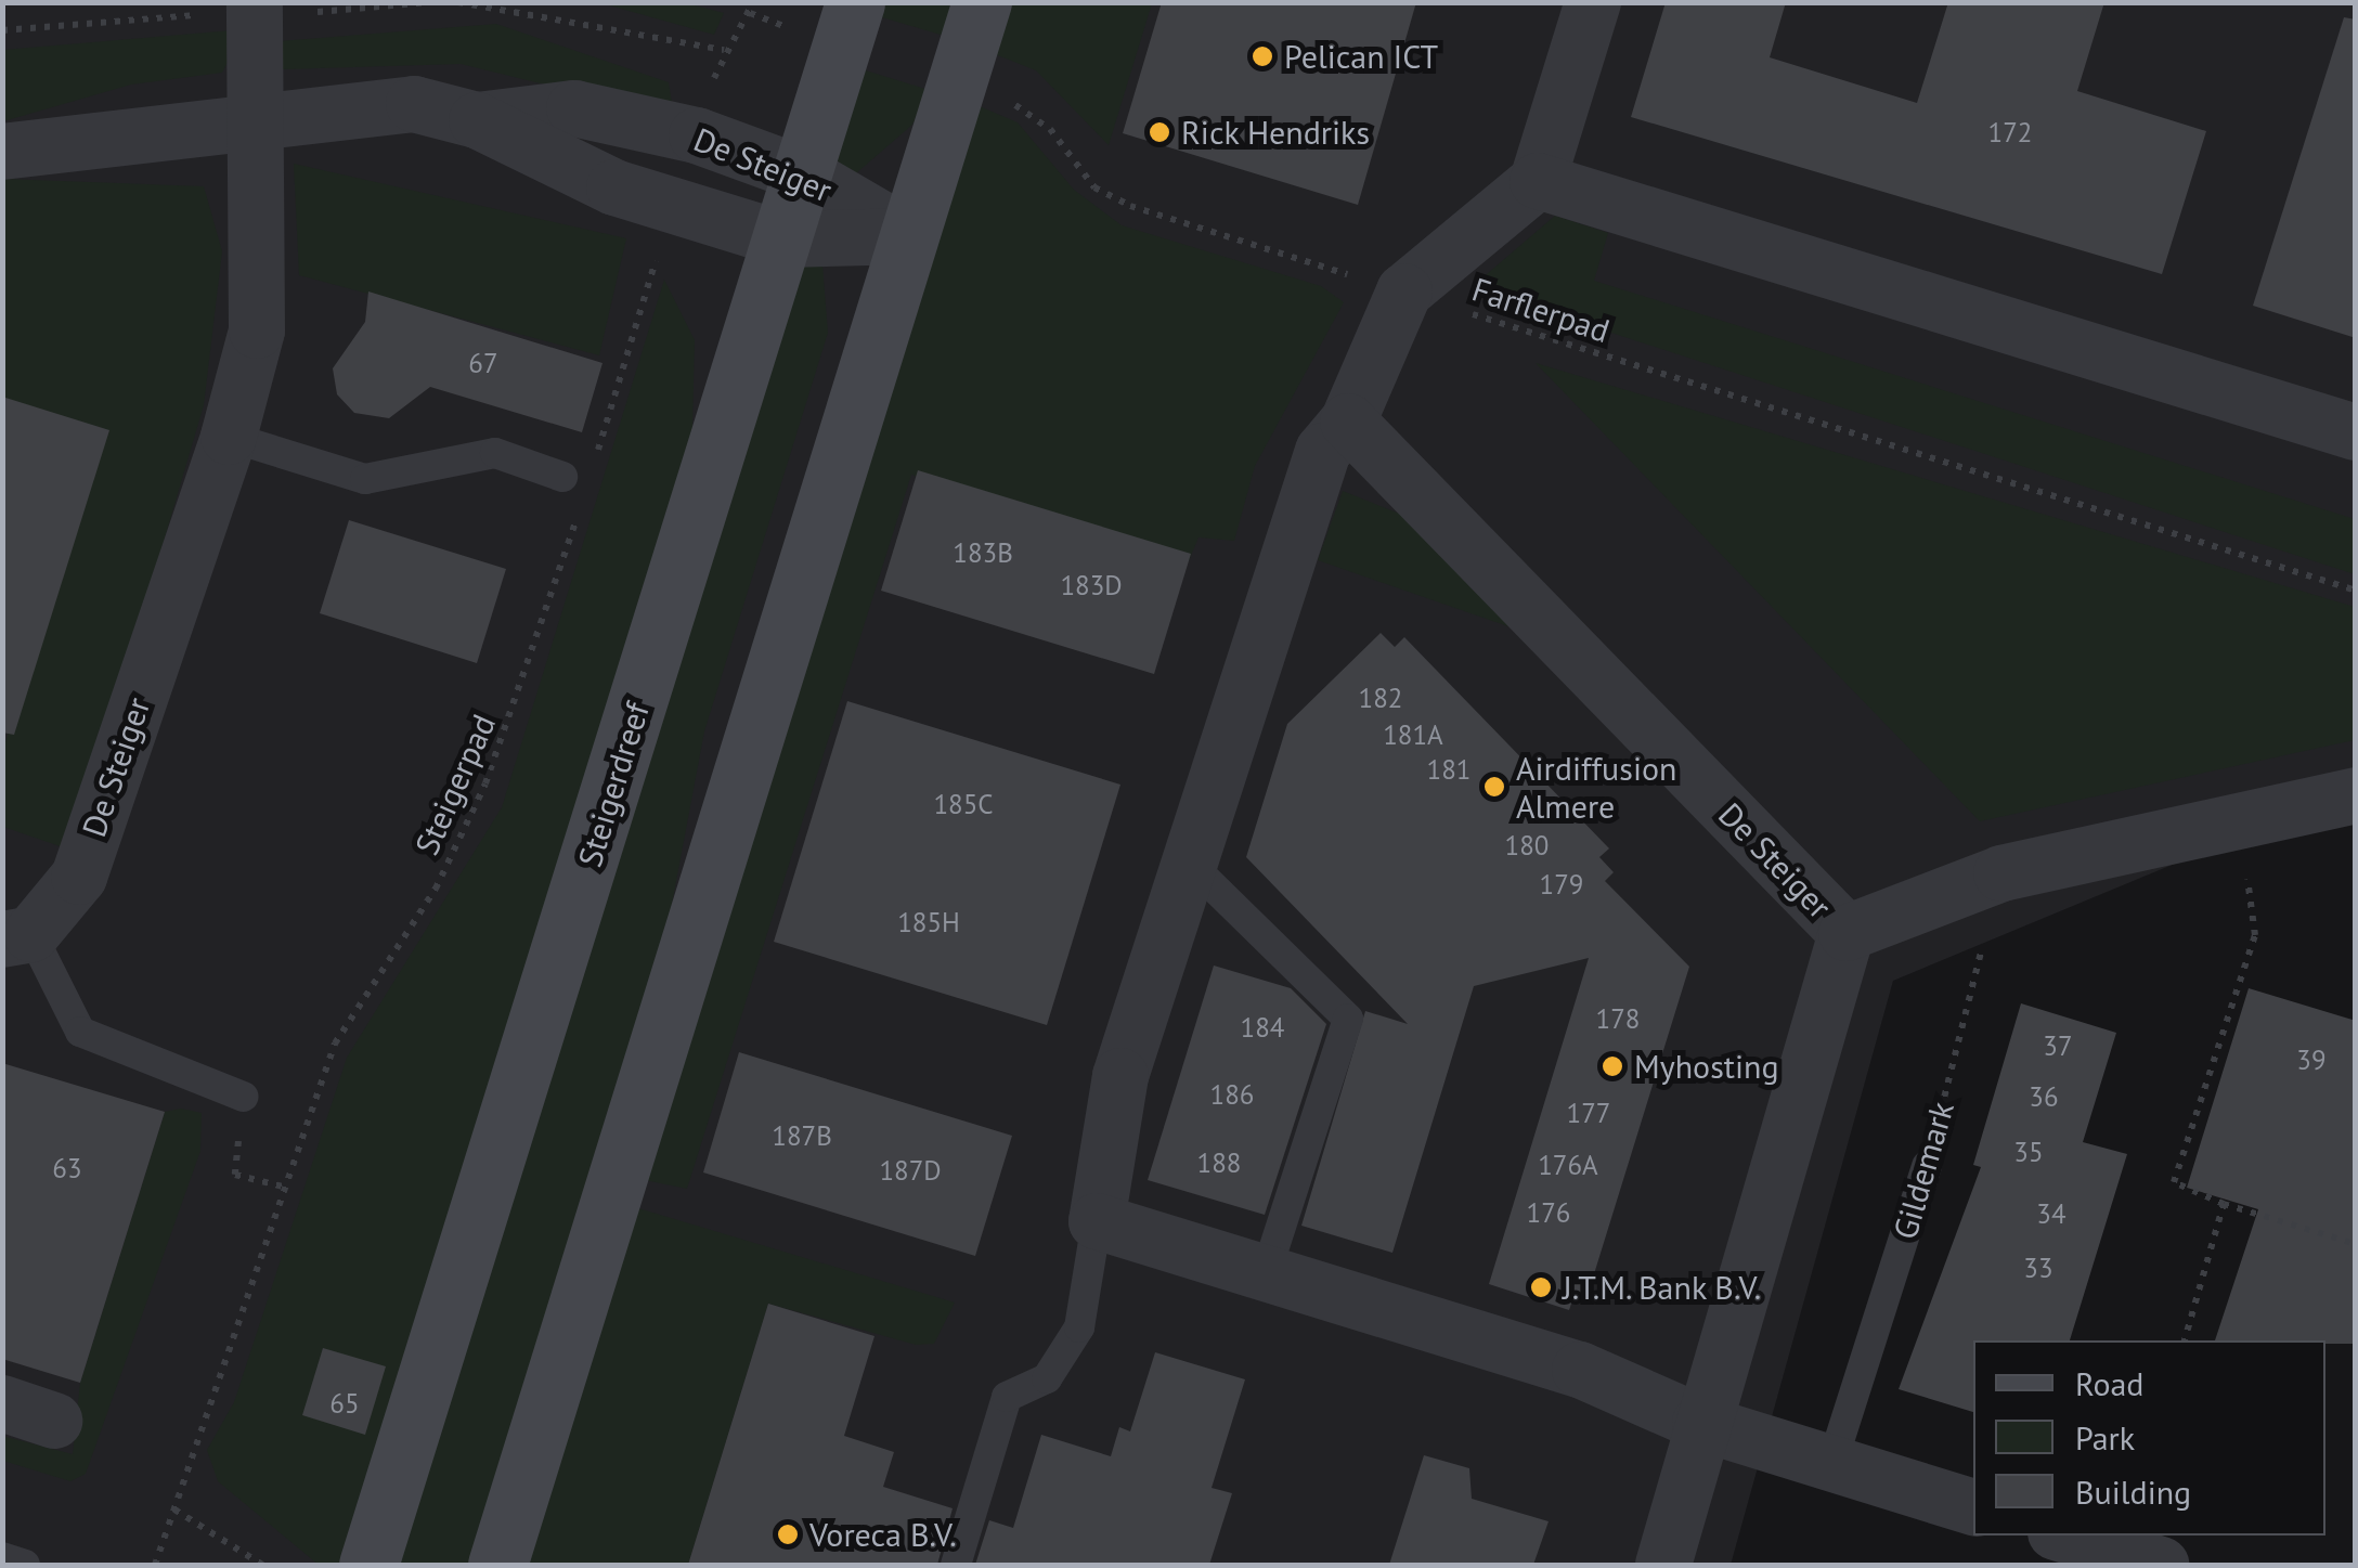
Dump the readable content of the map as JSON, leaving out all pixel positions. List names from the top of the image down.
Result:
{
  "streets": {
    "main road": ["Steigerdreef"],
    "street": ["De Steiger"],
    "lane": ["Gildemark"],
    "path": ["Farflerpad", "Steigerpad"]
  },
  "crossings": [
    ["De Steiger", "Steigerdreef"]
  ],
  "places": [
    "Pelican ICT",
    "Rick Hendriks",
    "Airdiffusion Almere",
    "Myhosting",
    "J.T.M. Bank B.V.",
    "Voreca B.V."
  ],
  "house_numbers": [
    "172",
    "67",
    "183B",
    "183D",
    "182",
    "181A",
    "181",
    "185C",
    "180",
    "179",
    "185H",
    "178",
    "184",
    "37",
    "39",
    "186",
    "36",
    "177",
    "187B",
    "35",
    "188",
    "176A",
    "63",
    "187D",
    "176",
    "34",
    "33",
    "65"
  ],
  "legend": ["Road", "Park", "Building"]
}
